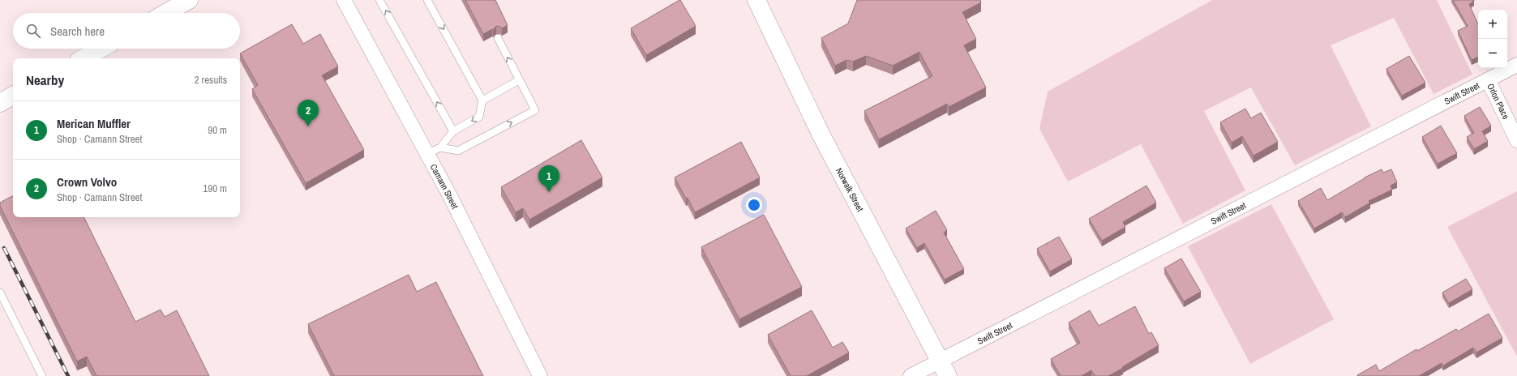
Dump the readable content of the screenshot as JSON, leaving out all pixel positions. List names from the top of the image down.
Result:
{
  "streets": {
    "main road": ["Norwalk Street"],
    "street": ["Swift Street", "Orlon Place", "Camann Street"]
  },
  "crossings": [
    ["Swift Street", "Orlon Place"],
    ["Swift Street", "Norwalk Street"]
  ],
  "page": {
    "map_buttons": ["+", "−"],
    "search": "Search here",
    "heading": ["Nearby", "2 results"],
    "pins": ["2", "1"],
    "list": [
      {
        "mark": "1",
        "name": "Merican Muffler",
        "note": "Shop · Camann Street",
        "value": "90 m"
      },
      {
        "mark": "2",
        "name": "Crown Volvo",
        "note": "Shop · Camann Street",
        "value": "190 m"
      }
    ]
  }
}
